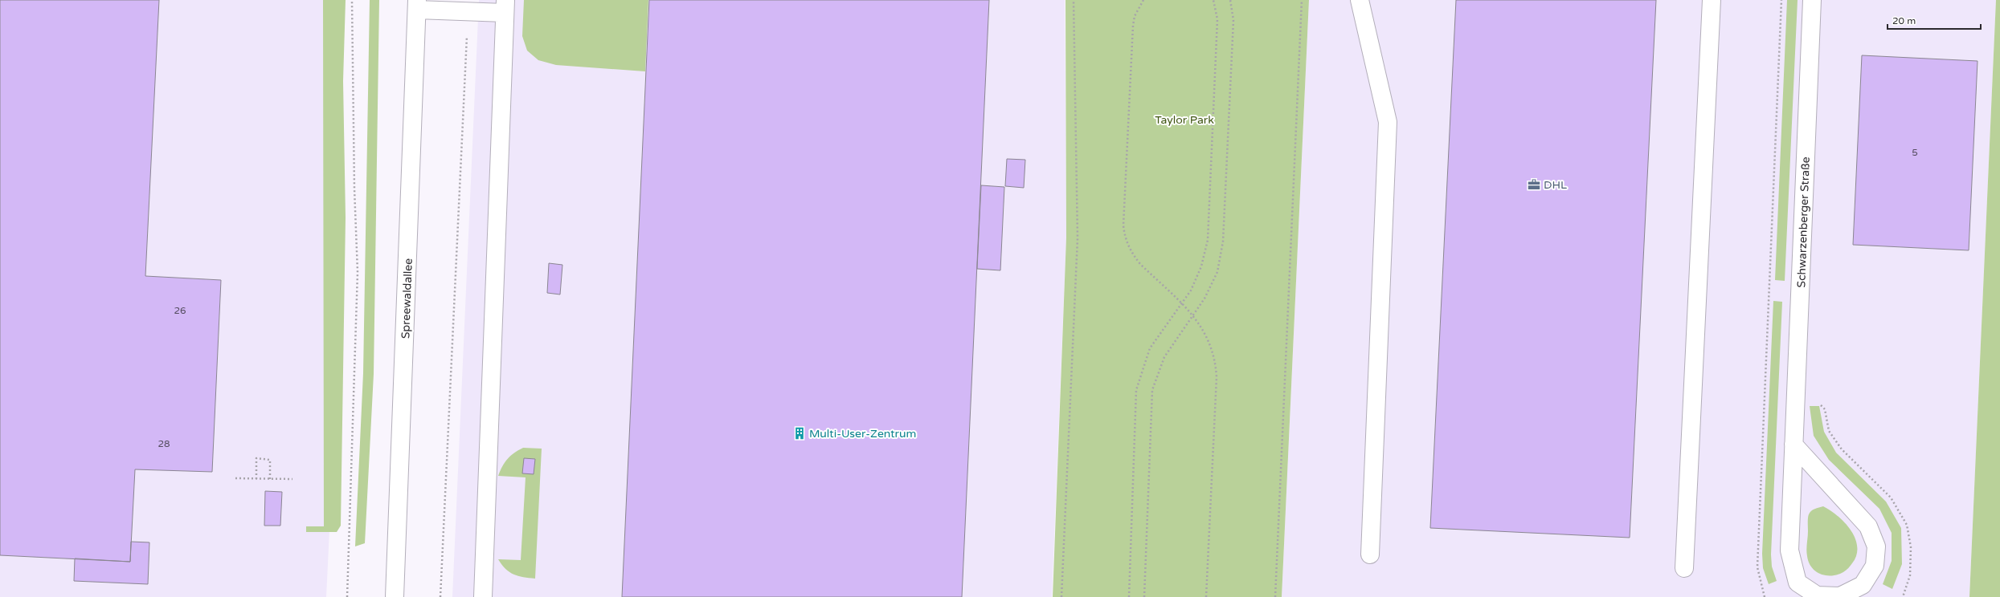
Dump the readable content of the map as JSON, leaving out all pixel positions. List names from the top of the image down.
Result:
{
  "streets": {
    "street": ["Schwarzenberger Straße", "Spreewaldallee"]
  },
  "parks": ["Taylor Park"],
  "places": {
    "office": ["DHL"],
    "building": ["Multi-User-Zentrum"]
  },
  "house_numbers": ["5", "26", "28"],
  "scale_bar": "20 m"
}
